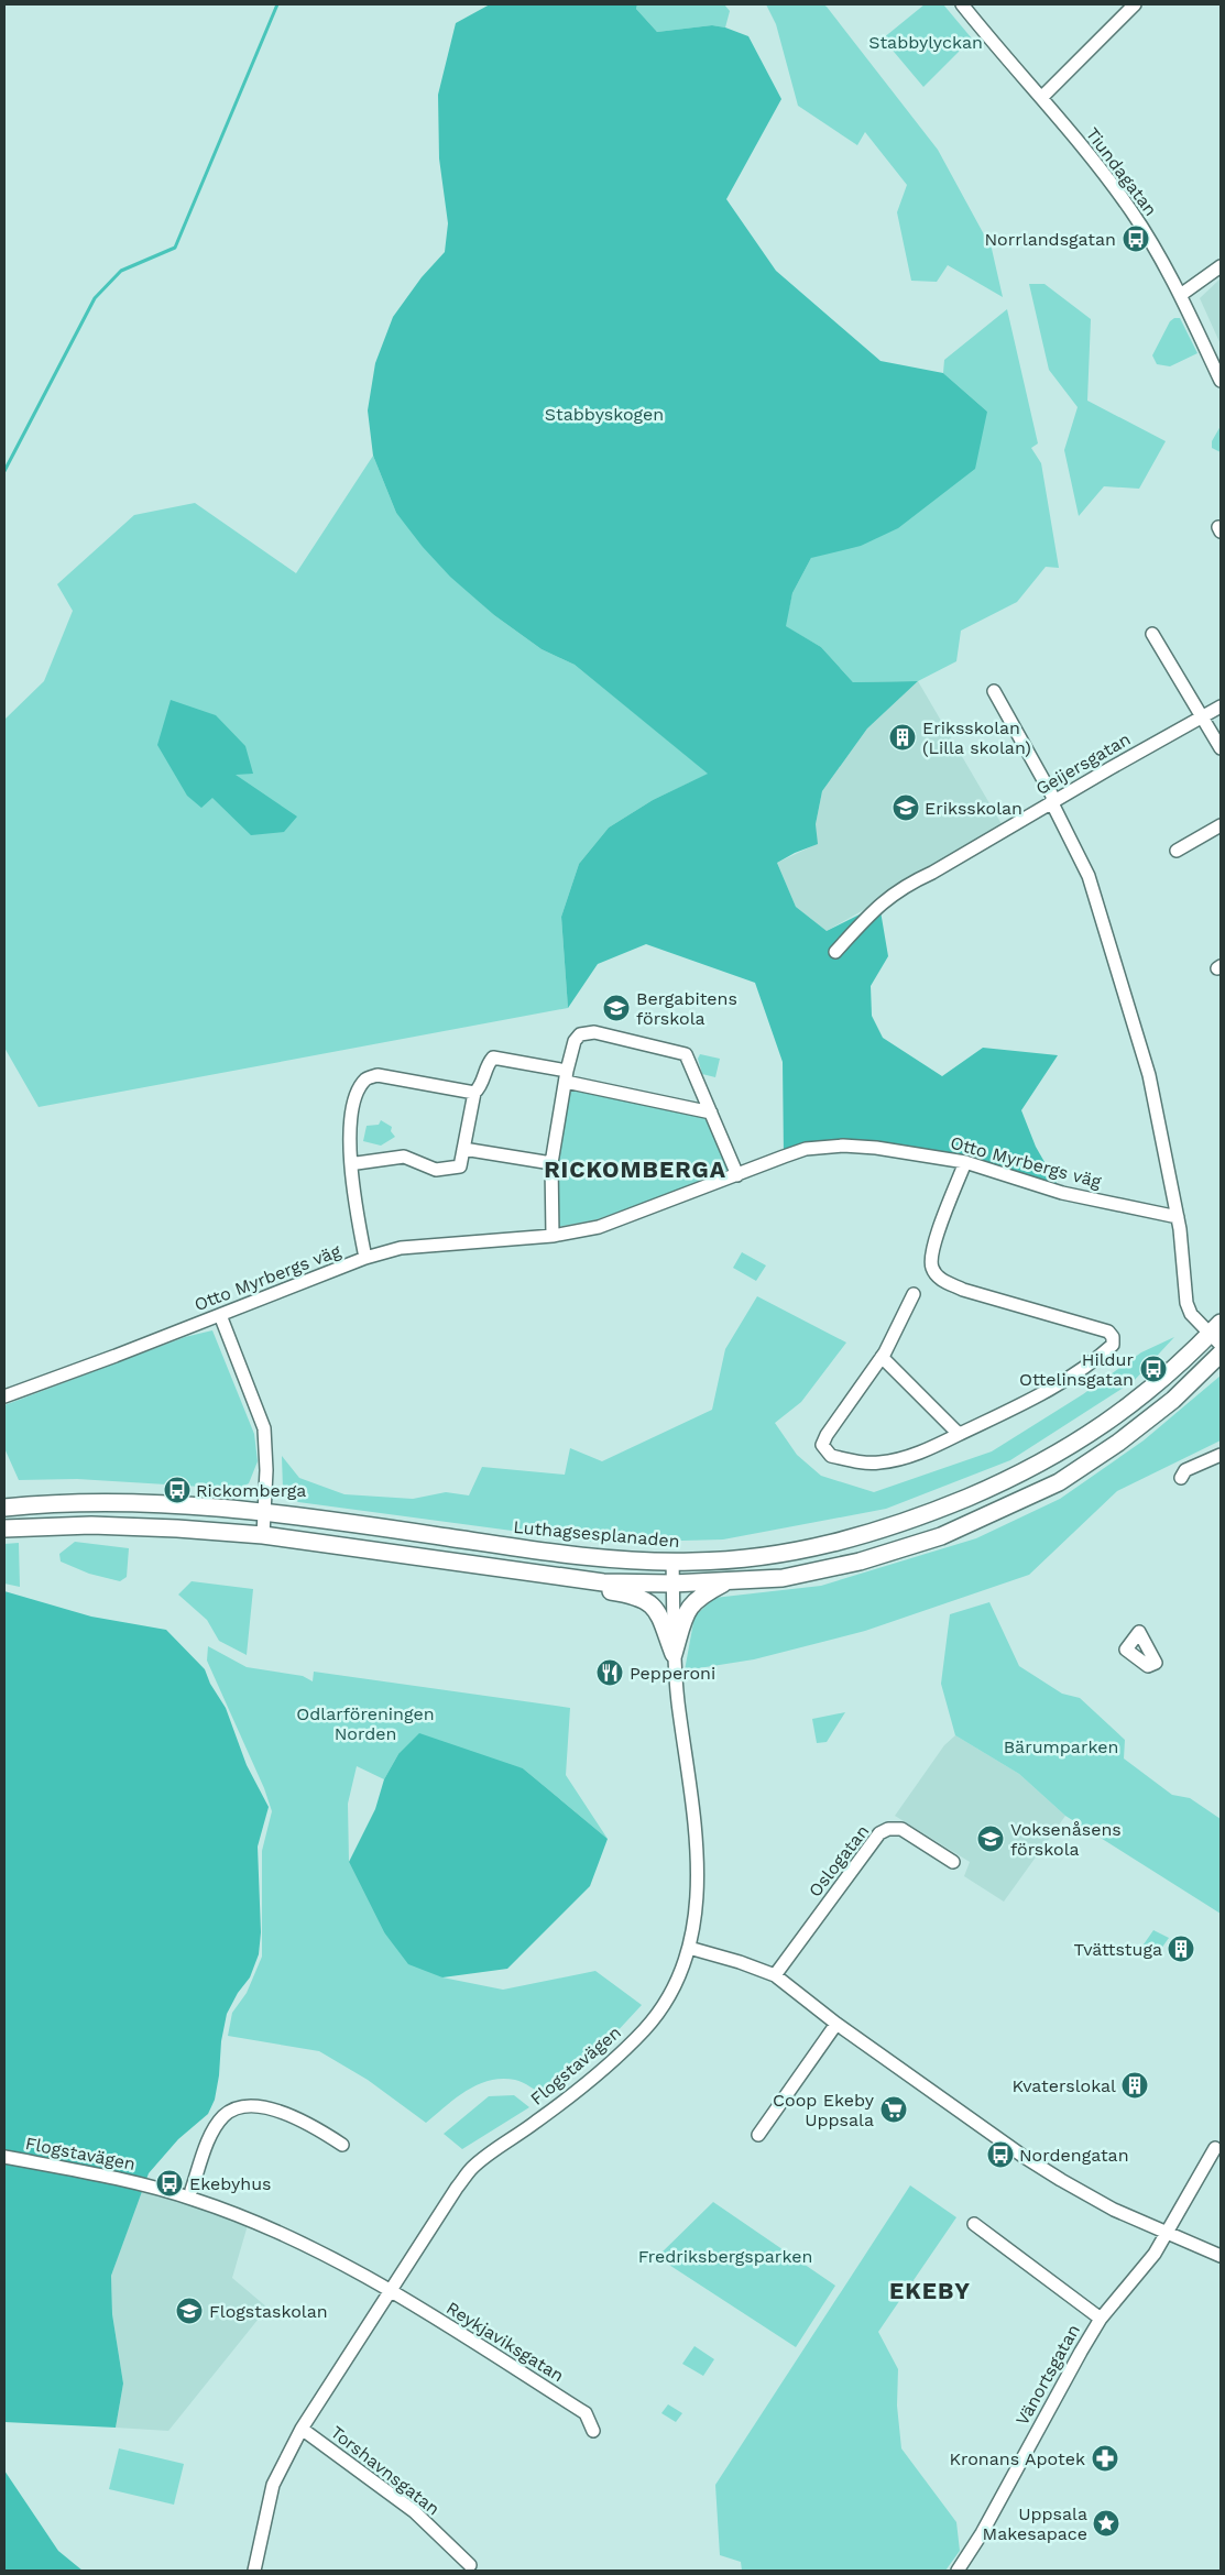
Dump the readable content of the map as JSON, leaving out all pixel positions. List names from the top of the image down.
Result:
{
  "streets": {
    "main road": ["Luthagsesplanaden"],
    "street": [
      "Tiundagatan",
      "Geijersgatan",
      "Otto Myrbergs väg",
      "Oslogatan",
      "Flogstavägen",
      "Reykjaviksgatan",
      "Vänortsgatan",
      "Torshavnsgatan"
    ]
  },
  "crossings": [
    ["Luthagsesplanaden", "Flogstavägen"],
    ["Flogstavägen", "Reykjaviksgatan"],
    ["Flogstavägen", "Torshavnsgatan"]
  ],
  "districts": ["RICKOMBERGA", "EKEBY"],
  "parks": [
    "Stabbylyckan",
    "Stabbyskogen",
    "Odlarföreningen Norden",
    "Bärumparken",
    "Fredriksbergsparken"
  ],
  "places": {
    "bus stop": [
      "Norrlandsgatan",
      "Hildur Ottelinsgatan",
      "Rickomberga",
      "Nordengatan",
      "Ekebyhus"
    ],
    "building": ["Eriksskolan (Lilla skolan)", "Tvättstuga", "Kvaterslokal"],
    "school or university": [
      "Eriksskolan",
      "Bergabitens förskola",
      "Voksenåsens förskola",
      "Flogstaskolan"
    ],
    "restaurant": ["Pepperoni"],
    "supermarket": ["Coop Ekeby Uppsala"],
    "pharmacy": ["Kronans Apotek"],
    "place": ["Uppsala Makesapace"]
  }
}
